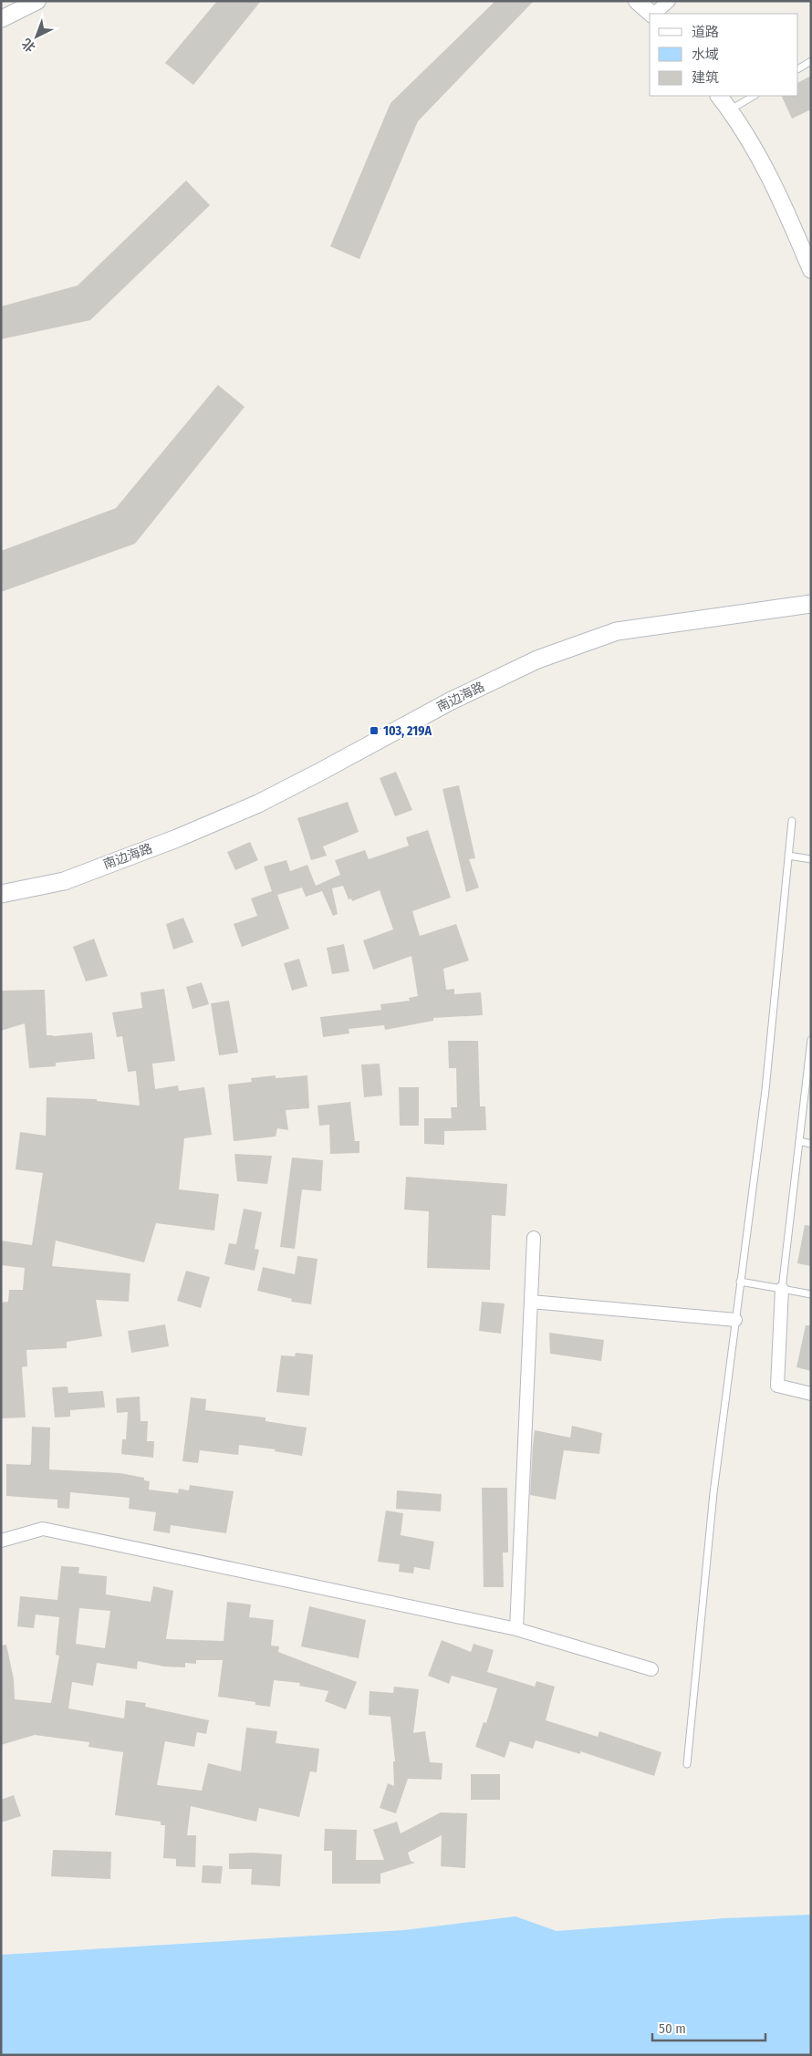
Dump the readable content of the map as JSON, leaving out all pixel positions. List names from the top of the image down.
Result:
{
  "streets": {
    "main road": ["南边海路"]
  },
  "places": {
    "transit": ["103, 219A"]
  },
  "legend": ["道路", "水域", "建筑"],
  "scale_bar": "50 m",
  "north": "bottom left"
}
